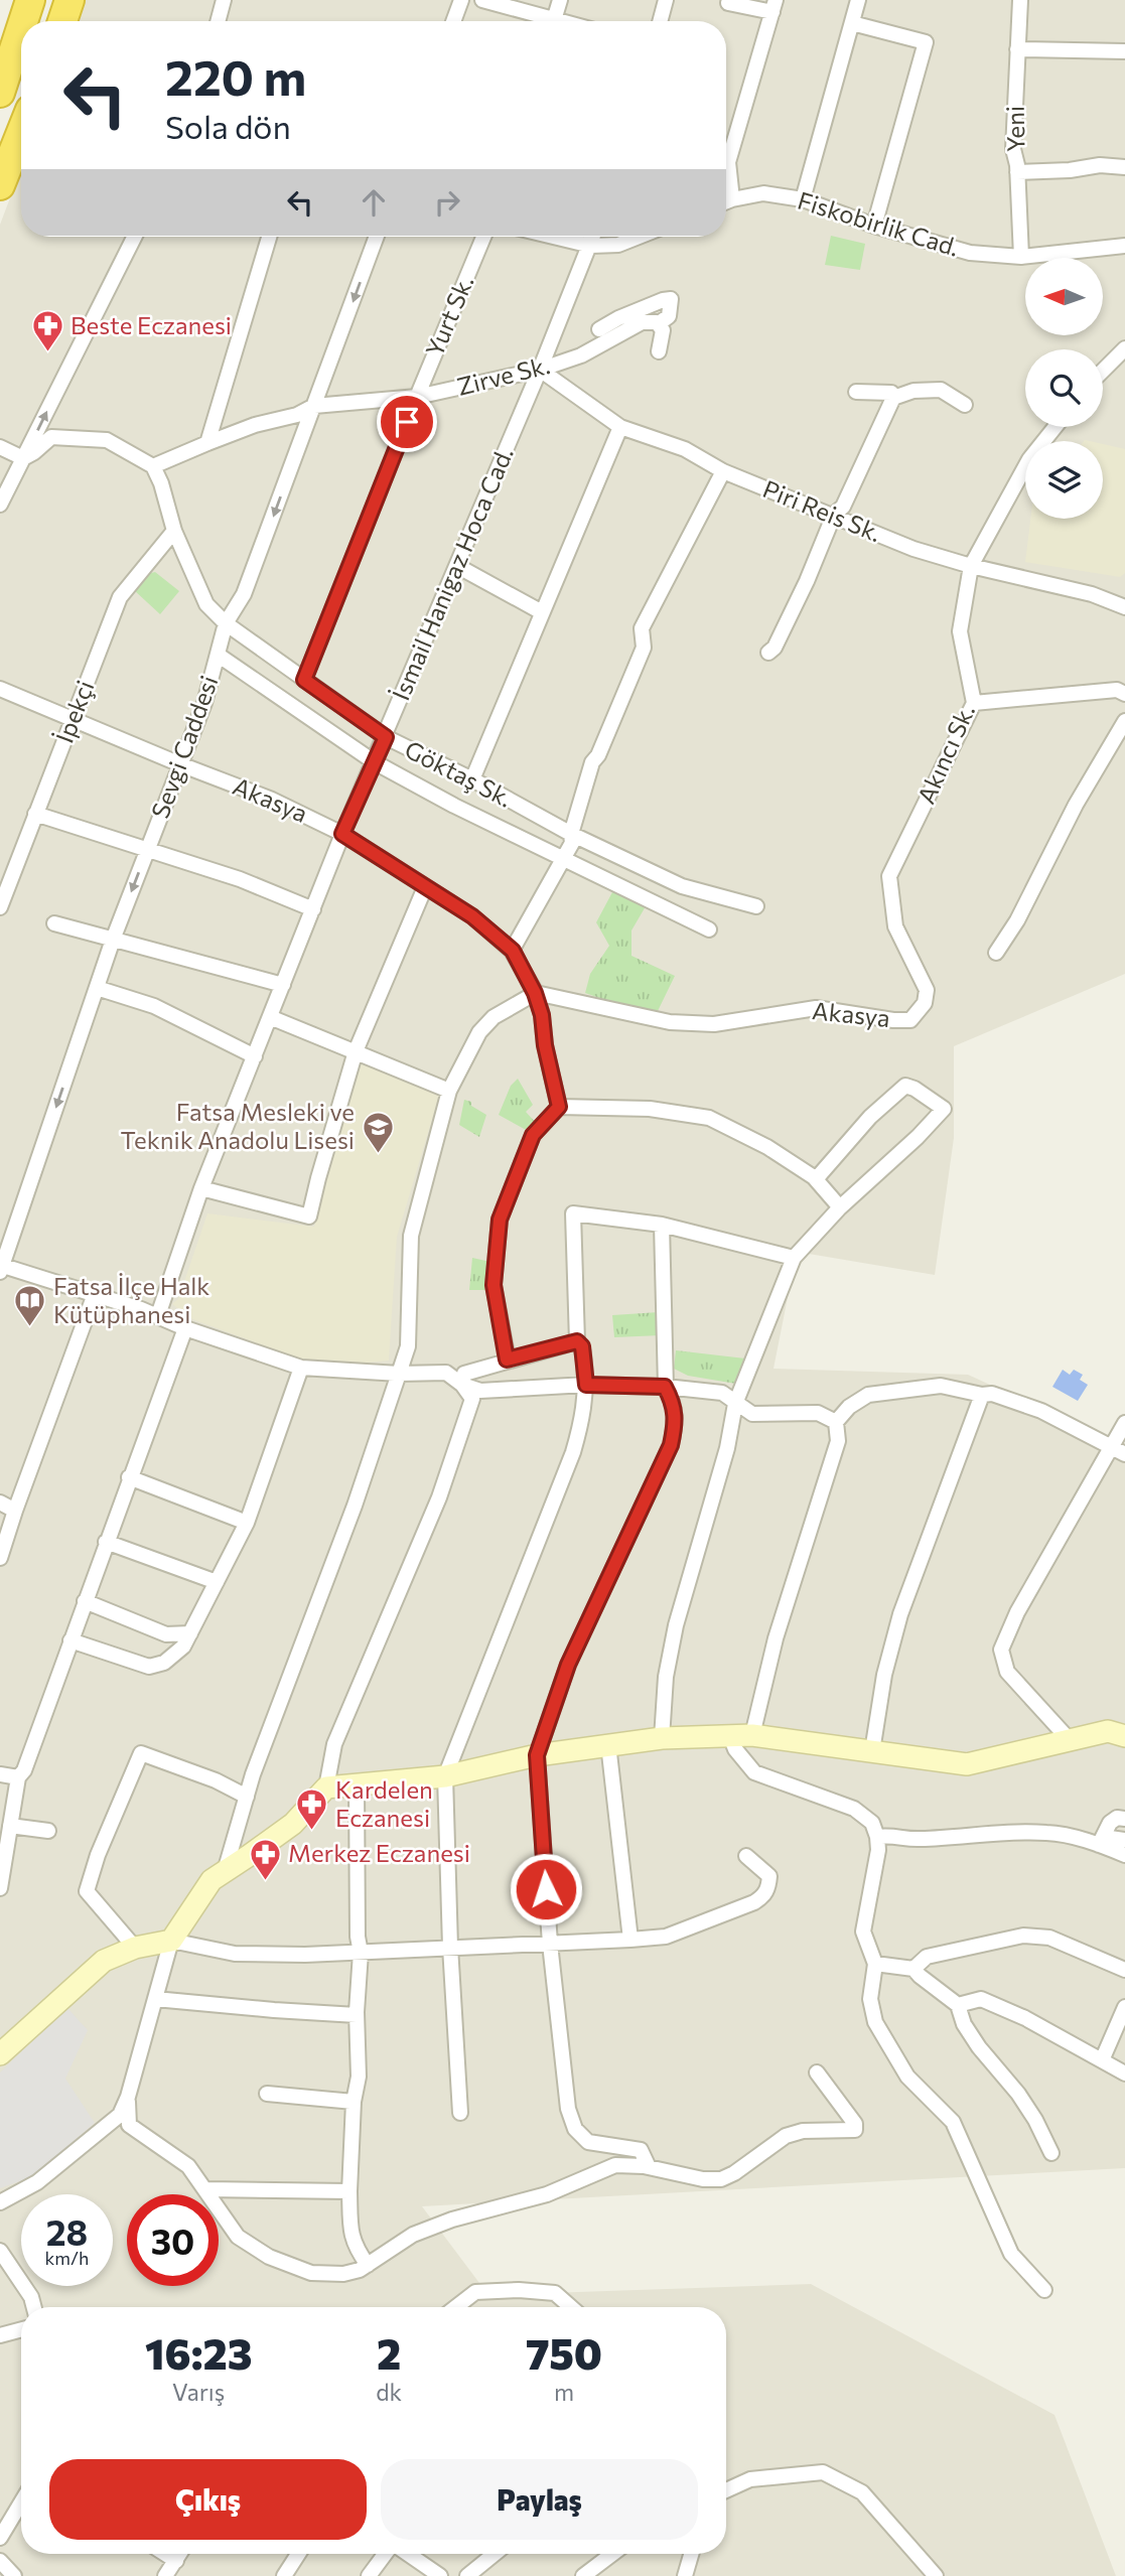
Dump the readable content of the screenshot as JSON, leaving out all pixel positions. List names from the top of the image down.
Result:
{
  "streets": {
    "street": [
      "Yeni",
      "Fiskobirlik Cad.",
      "Yurt Sk.",
      "Zirve Sk.",
      "Piri Reis Sk.",
      "İsmail Hanigaz Hoca Cad.",
      "İpekçi",
      "Sevgi Caddesi",
      "Akıncı Sk.",
      "Göktaş Sk.",
      "Akasya"
    ]
  },
  "crossings": [
    ["Yeni", "Fiskobirlik Cad."],
    ["Yurt Sk.", "Zirve Sk."],
    ["Yurt Sk.", "Göktaş Sk."],
    ["Zirve Sk.", "Piri Reis Sk."],
    ["Zirve Sk.", "İsmail Hanigaz Hoca Cad."],
    ["Zirve Sk.", "Sevgi Caddesi"],
    ["Zirve Sk.", "Göktaş Sk."],
    ["Piri Reis Sk.", "İsmail Hanigaz Hoca Cad."],
    ["Piri Reis Sk.", "Akıncı Sk."],
    ["İsmail Hanigaz Hoca Cad.", "Göktaş Sk."],
    ["İsmail Hanigaz Hoca Cad.", "Akasya"],
    ["İpekçi", "Göktaş Sk."],
    ["İpekçi", "Akasya"],
    ["Sevgi Caddesi", "Göktaş Sk."],
    ["Sevgi Caddesi", "Akasya"],
    ["Akıncı Sk.", "Akasya"]
  ],
  "one_way": ["Sevgi Caddesi"],
  "places": {
    "pharmacy": ["Beste Eczanesi", "Kardelen Eczanesi", "Merkez Eczanesi"],
    "school or university": ["Fatsa Mesleki ve Teknik Anadolu Lisesi"],
    "library": ["Fatsa İlçe Halk Kütüphanesi"]
  },
  "north": "left",
  "page": {
    "turn": ["220 m", "Sola dön"],
    "speed": "28 km/h",
    "limit": "30",
    "eta": [
      "16:23",
      "Varış",
      "2",
      "dk",
      "750",
      "m"
    ],
    "buttons": ["Çıkış", "Paylaş"]
  }
}
